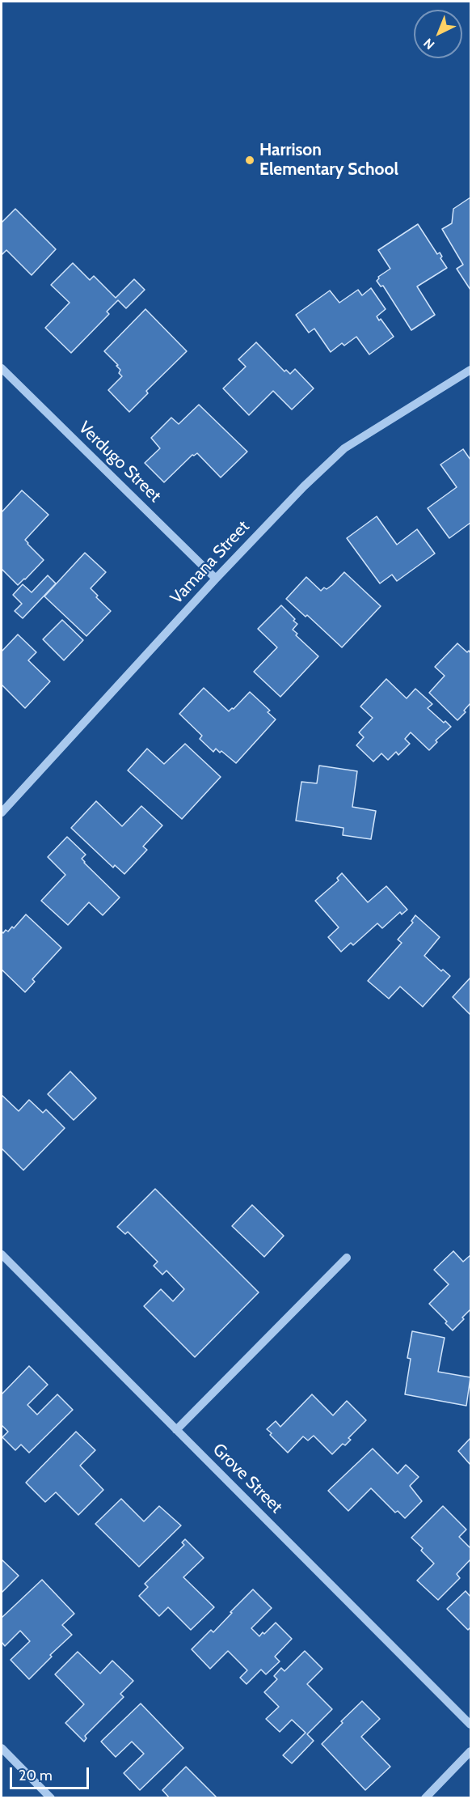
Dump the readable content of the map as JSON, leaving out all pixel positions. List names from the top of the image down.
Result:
{
  "streets": {
    "street": ["Verdugo Street", "Vamana Street", "Grove Street"]
  },
  "crossings": [
    ["Verdugo Street", "Vamana Street"]
  ],
  "places": ["Harrison Elementary School"],
  "scale_bar": "20 m",
  "north": "bottom left"
}
